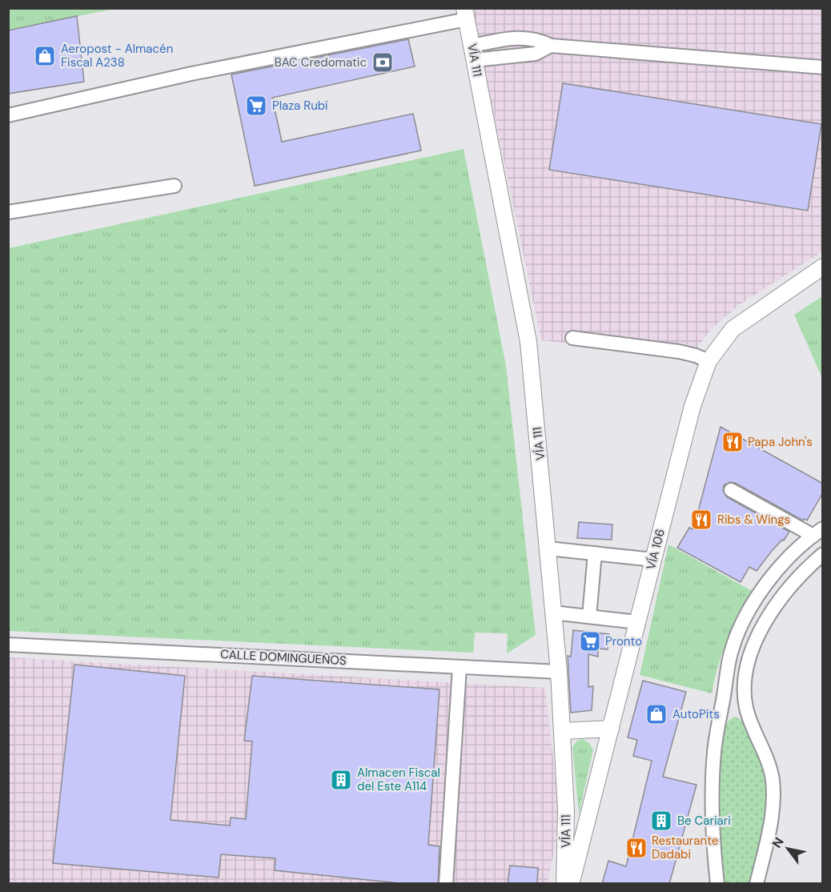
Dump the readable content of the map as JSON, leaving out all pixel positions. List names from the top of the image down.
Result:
{
  "streets": {
    "main road": ["VÍA 111", "VÍA 106"],
    "street": ["CALLE DOMINGUEÑOS"]
  },
  "crossings": [
    ["VÍA 111", "CALLE DOMINGUEÑOS"]
  ],
  "places": {
    "shop": ["Aeropost - Almacén Fiscal A238", "AutoPits"],
    "bank": ["BAC Credomatic"],
    "supermarket": ["Plaza Rubí", "Pronto"],
    "restaurant": ["Papa John's", "Ribs & Wings", "Restaurante Dadabi"],
    "building": ["Almacen Fiscal del Este A114", "Be Cariari"]
  },
  "north": "top left"
}
